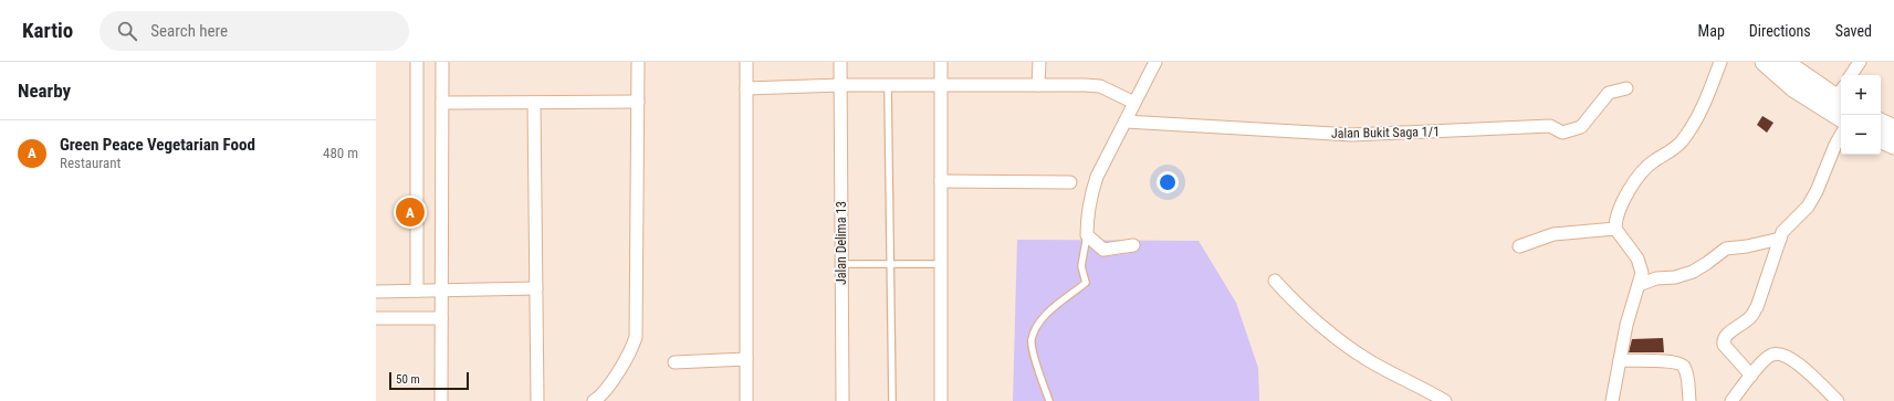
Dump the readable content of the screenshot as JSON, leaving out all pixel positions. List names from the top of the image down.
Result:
{
  "streets": {
    "street": ["Jalan Bukit Saga 1/1", "Jalan Delima 13"]
  },
  "scale_bar": "50 m",
  "page": {
    "header": "Kartio",
    "search": "Search here",
    "nav": ["Map", "Directions", "Saved"],
    "heading": "Nearby",
    "map_buttons": ["+", "−"],
    "list": [
      {
        "mark": "A",
        "name": "Green Peace Vegetarian Food",
        "note": "Restaurant",
        "value": "480 m"
      }
    ],
    "pins": "A",
    "scale": "50 m"
  }
}
